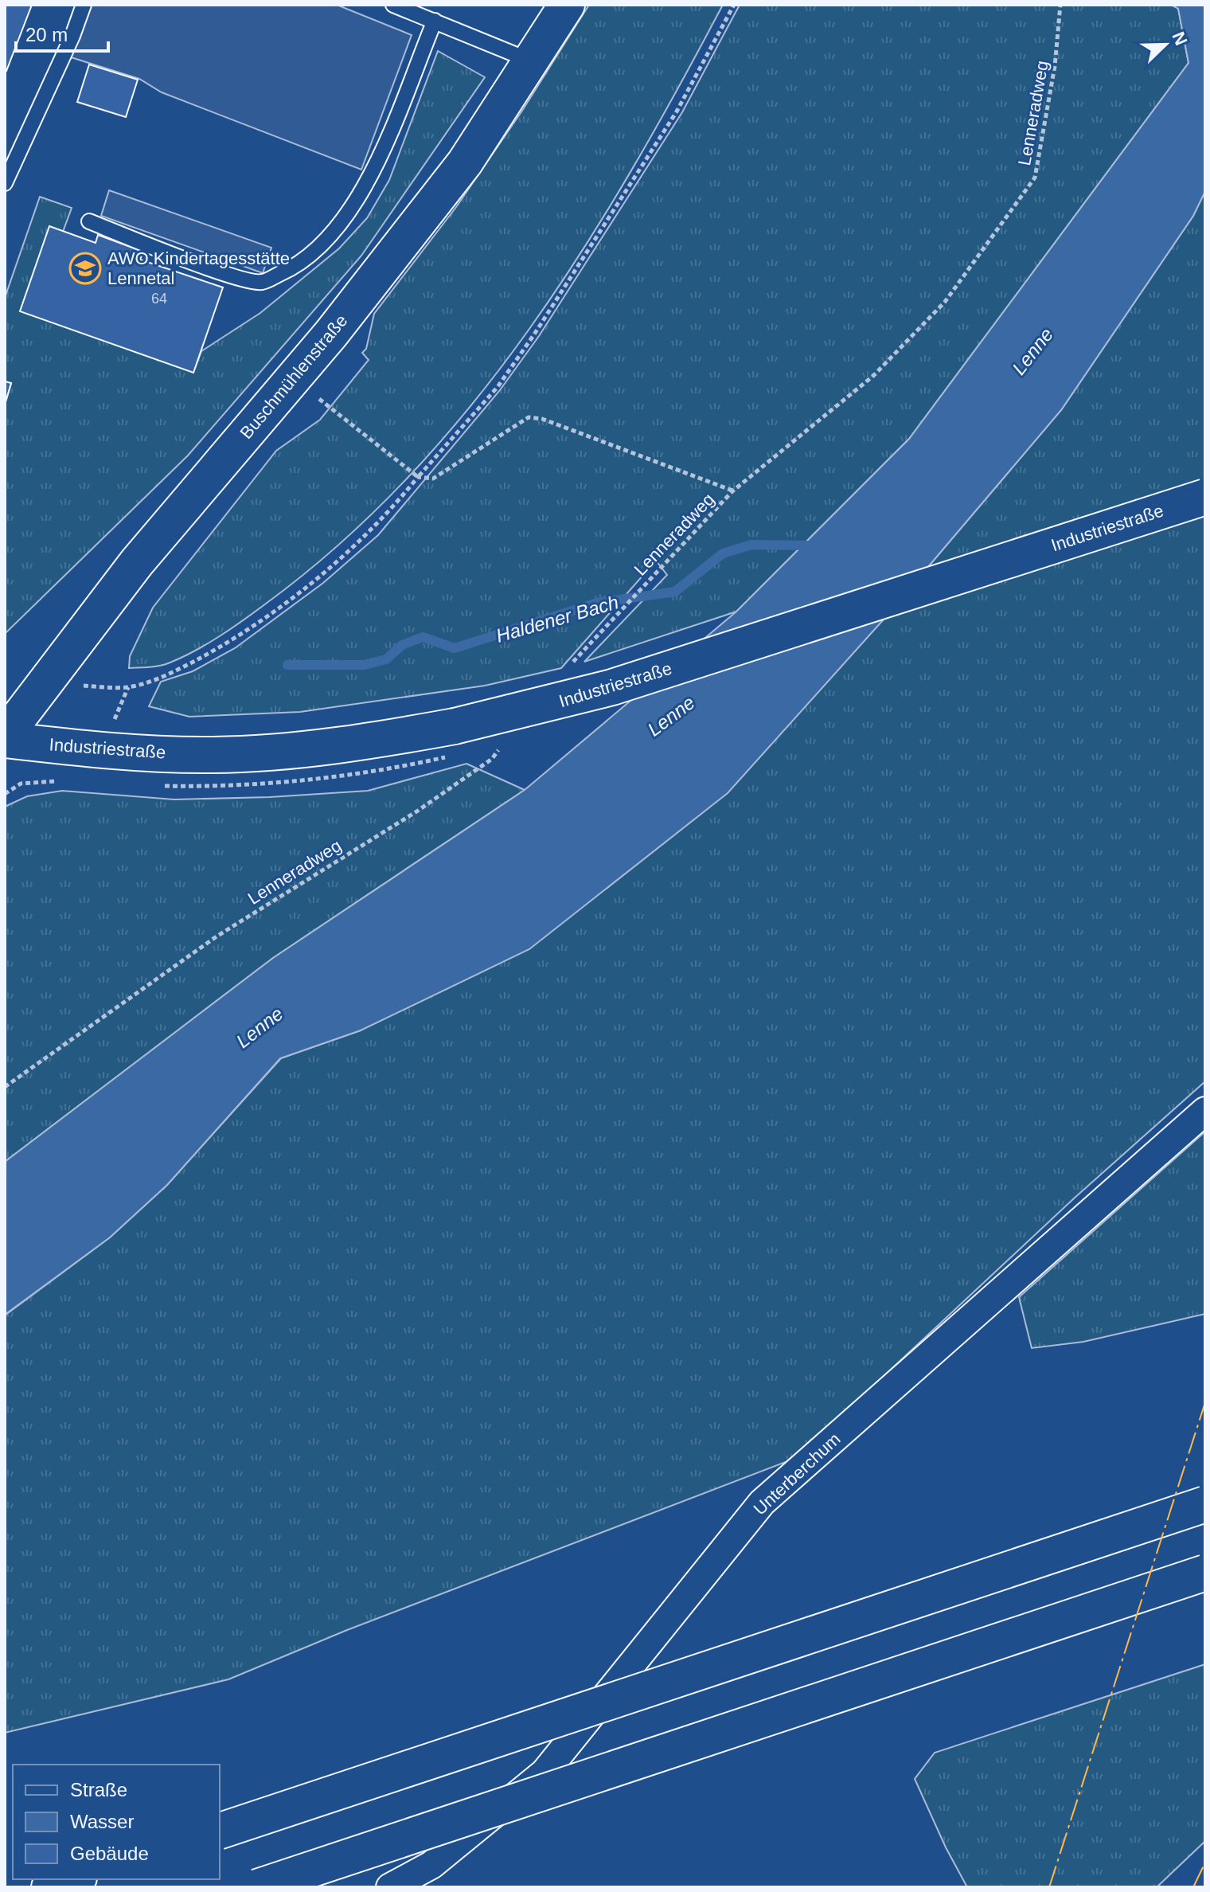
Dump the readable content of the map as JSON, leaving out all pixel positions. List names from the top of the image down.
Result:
{
  "streets": {
    "main road": ["Buschmühlenstraße", "Industriestraße"],
    "street": ["Unterberchum"],
    "path": ["Lenneradweg"]
  },
  "crossings": [
    ["Buschmühlenstraße", "Industriestraße"]
  ],
  "water": ["Lenne", "Haldener Bach"],
  "places": {
    "school or university": ["AWO Kindertagesstätte Lennetal"]
  },
  "house_numbers": ["64"],
  "legend": ["Straße", "Wasser", "Gebäude"],
  "scale_bar": "20 m",
  "north": "top right"
}
